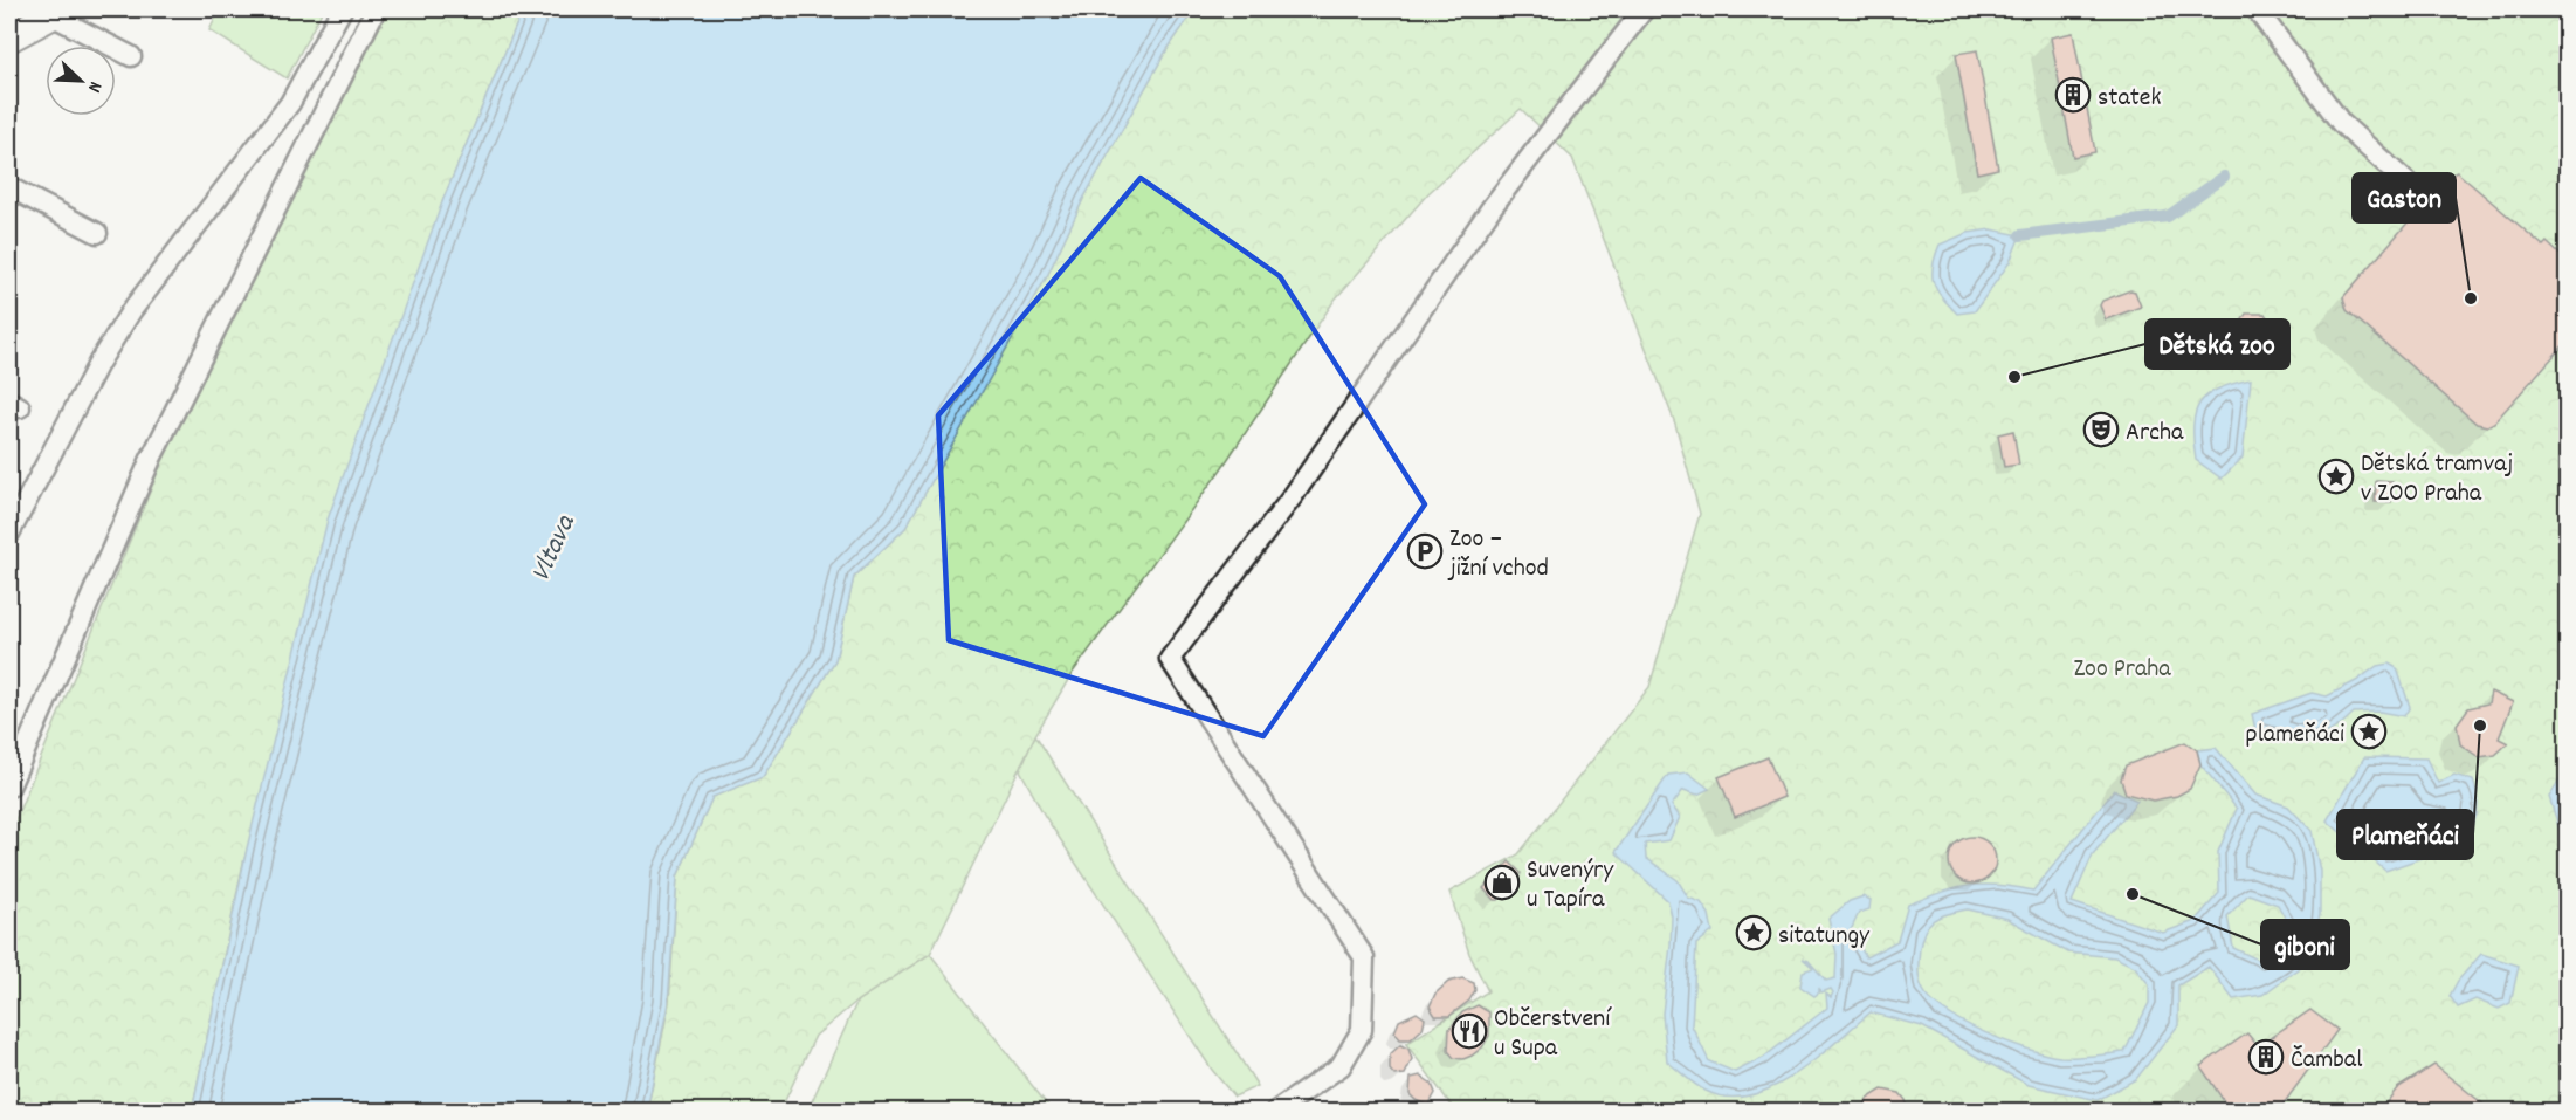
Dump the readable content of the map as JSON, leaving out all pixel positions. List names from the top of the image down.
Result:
{
  "water": ["Vltava"],
  "parks": ["Zoo Praha"],
  "places": {
    "building": ["statek", "Čambal"],
    "other": [
      "Gaston",
      "Dětská zoo",
      "Plameňáci",
      "giboni"
    ],
    "theatre": ["Archa"],
    "place": ["Dětská tramvaj v ZOO Praha", "plameňáci", "sitatungy"],
    "parking": ["Zoo – jižní vchod"],
    "shop": ["Suvenýry u Tapíra"],
    "restaurant": ["Občerstvení u Supa"]
  },
  "north": "bottom right"
}
